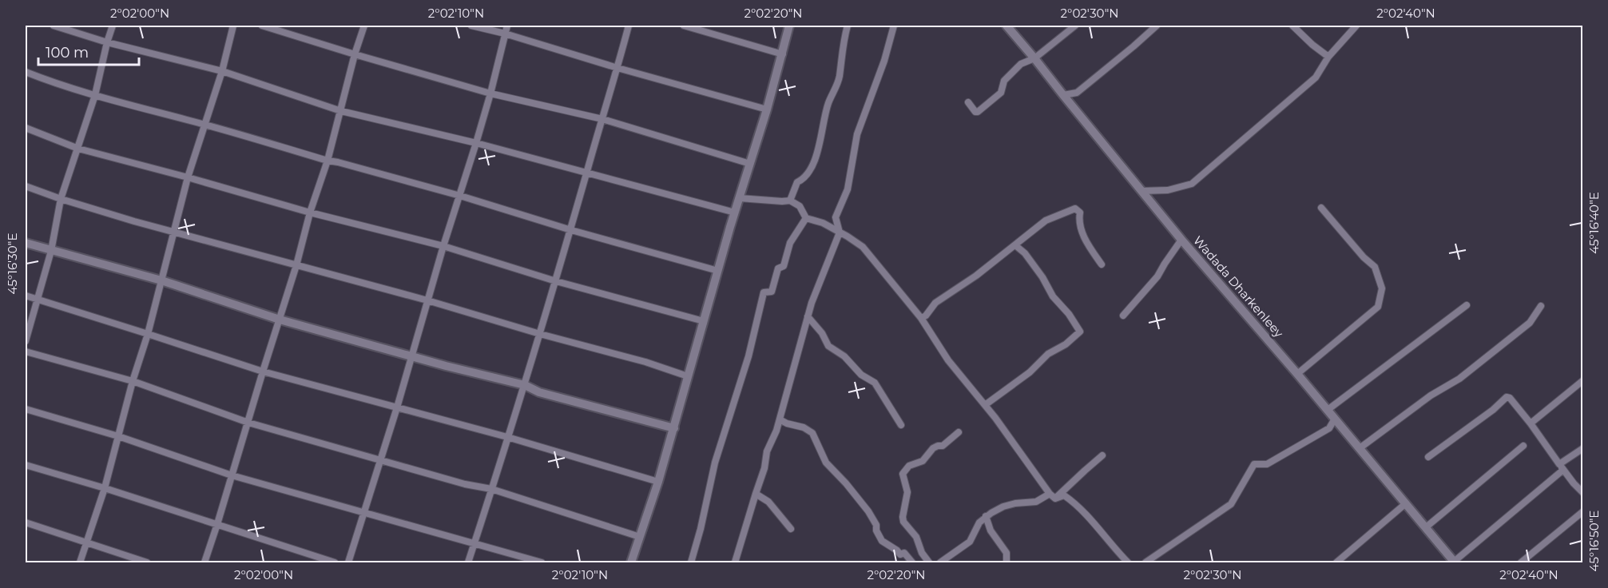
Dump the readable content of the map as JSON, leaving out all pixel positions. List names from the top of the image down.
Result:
{
  "streets": {
    "street": ["Wadada Dharkenleey"]
  },
  "scale_bar": "100 m",
  "coordinates": [
    "2°02'00\"N",
    "2°02'10\"N",
    "2°02'20\"N",
    "2°02'30\"N",
    "2°02'40\"N",
    "45°16'40\"E",
    "45°16'30\"E",
    "45°16'50\"E"
  ]
}
